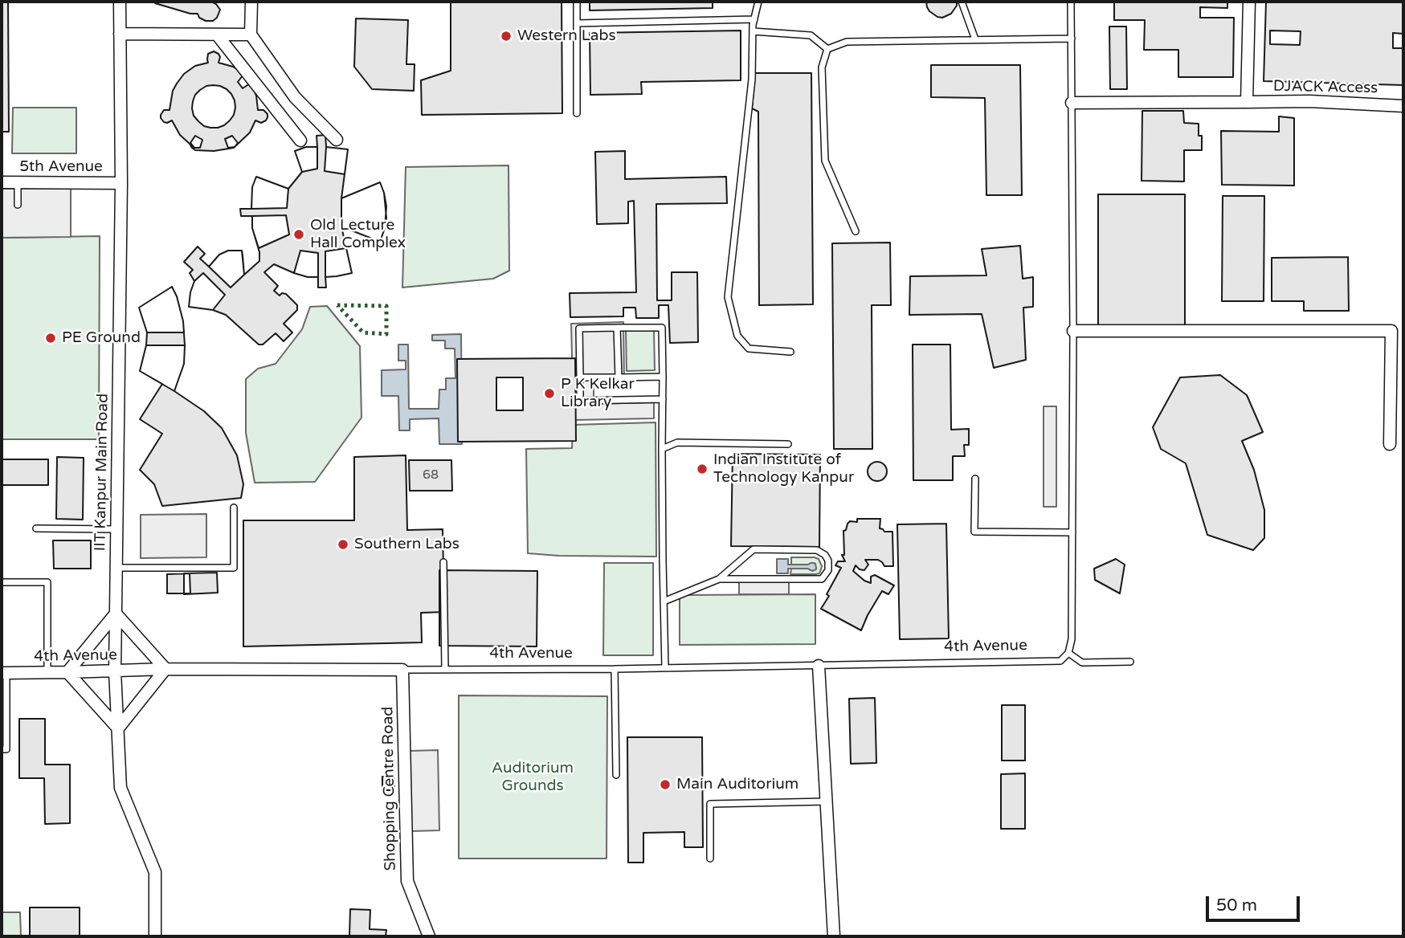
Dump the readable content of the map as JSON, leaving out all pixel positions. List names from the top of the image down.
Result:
{
  "streets": {
    "street": [
      "DJACK Access",
      "5th Avenue",
      "IIT Kanpur Main Road",
      "4th Avenue",
      "Shopping Centre Road"
    ]
  },
  "crossings": [
    ["5th Avenue", "IIT Kanpur Main Road"],
    ["IIT Kanpur Main Road", "4th Avenue"],
    ["4th Avenue", "Shopping Centre Road"]
  ],
  "parks": ["Auditorium Grounds"],
  "places": [
    "Western Labs",
    "Old Lecture Hall Complex",
    "PE Ground",
    "P K Kelkar Library",
    "Indian Institute of Technology Kanpur",
    "Southern Labs",
    "Main Auditorium"
  ],
  "house_numbers": ["68"],
  "scale_bar": "50 m"
}
